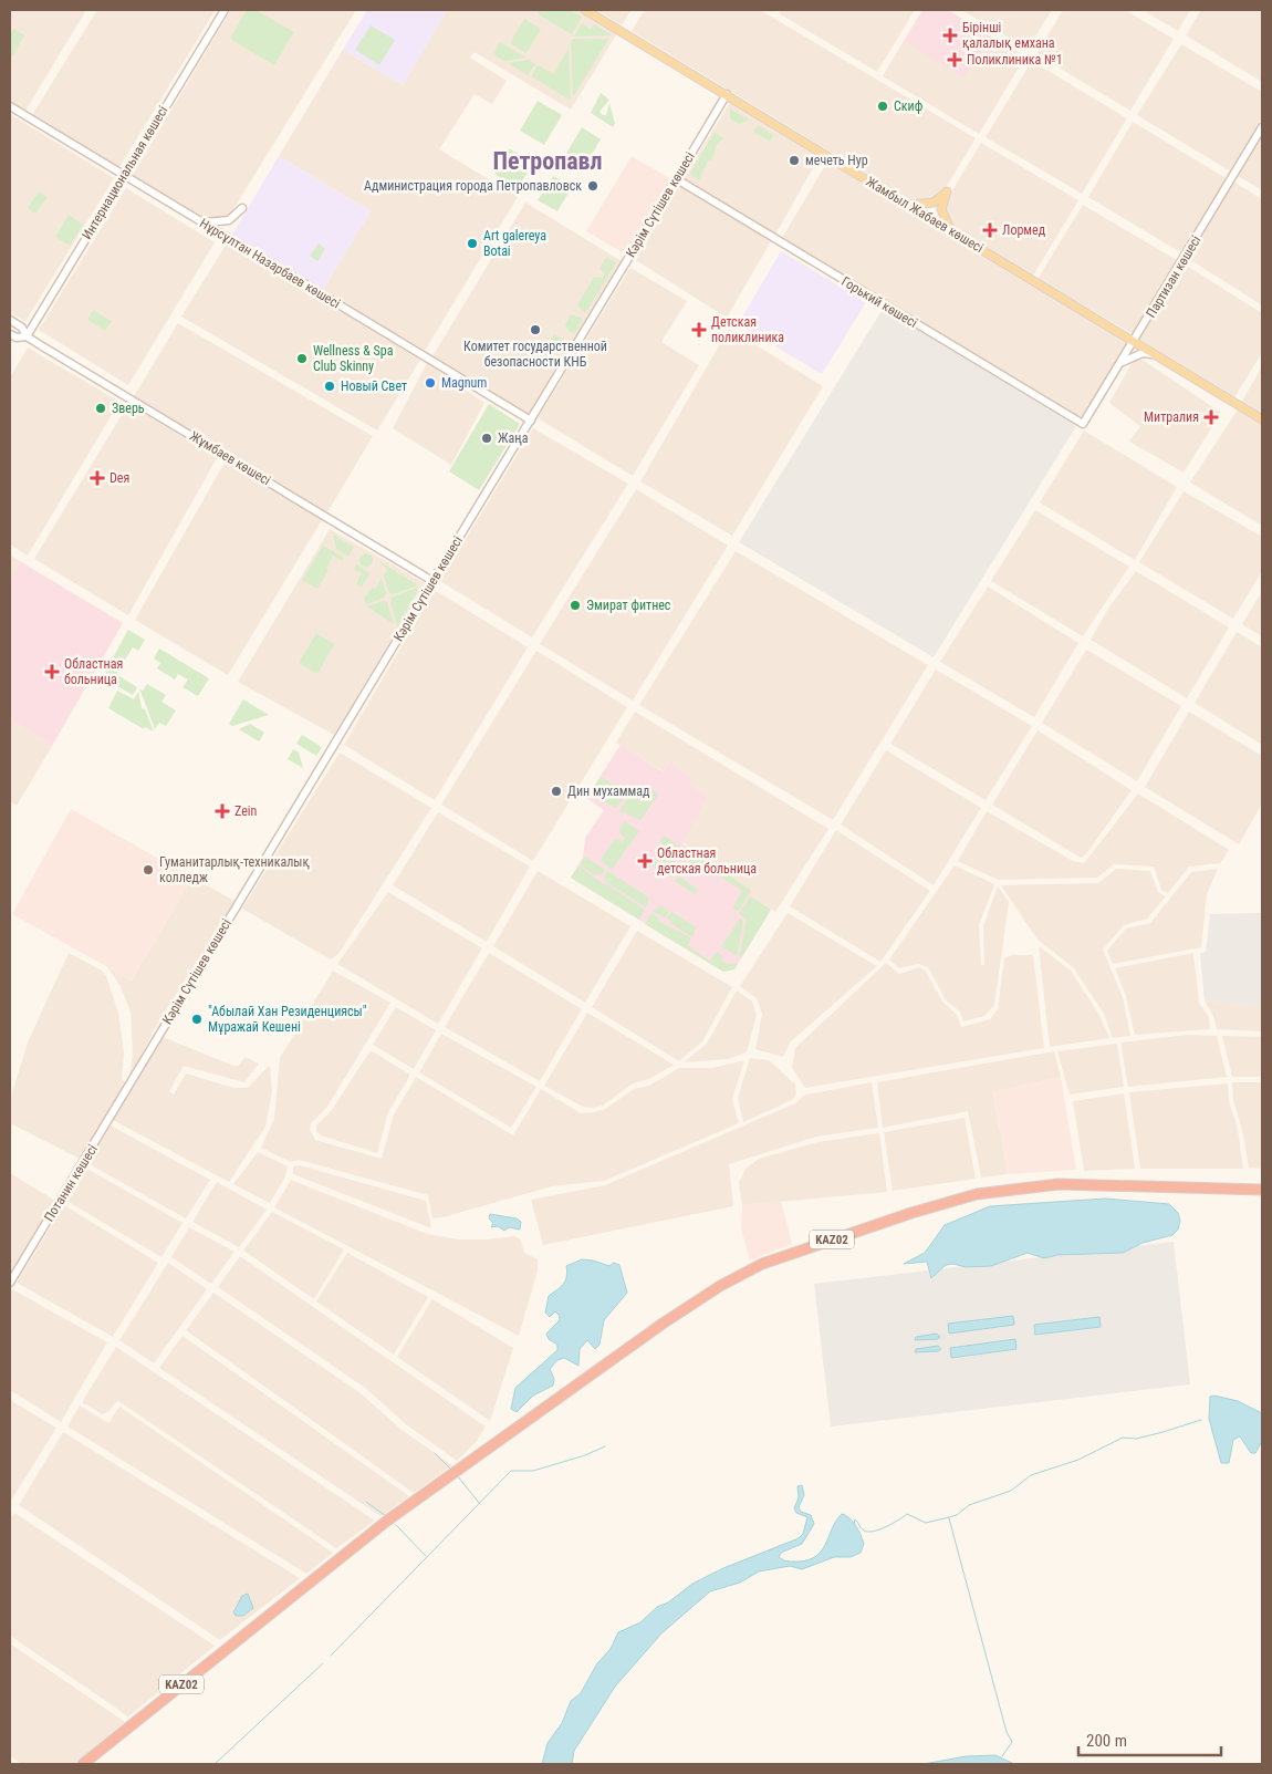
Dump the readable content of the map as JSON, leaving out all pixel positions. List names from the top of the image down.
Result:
{
  "streets": {
    "highway": ["KAZ02"],
    "main road": [
      "Интернациональная көшесі",
      "Кәрім Сүтішев көшесі",
      "Жамбыл Жабаев көшесі",
      "Нұрсұлтан Назарбаев көшесі",
      "Партизан көшесі",
      "Горький көшесі",
      "Жұмбаев көшесі",
      "Потанин көшесі"
    ]
  },
  "crossings": [
    ["Интернациональная көшесі", "Нұрсұлтан Назарбаев көшесі"],
    ["Интернациональная көшесі", "Жұмбаев көшесі"],
    ["Кәрім Сүтішев көшесі", "Жамбыл Жабаев көшесі"],
    ["Кәрім Сүтішев көшесі", "Нұрсұлтан Назарбаев көшесі"],
    ["Кәрім Сүтішев көшесі", "Горький көшесі"],
    ["Кәрім Сүтішев көшесі", "Жұмбаев көшесі"],
    ["Кәрім Сүтішев көшесі", "Потанин көшесі"],
    ["Жамбыл Жабаев көшесі", "Партизан көшесі"],
    ["Партизан көшесі", "Горький көшесі"]
  ],
  "districts": ["Петропавл"],
  "places": {
    "health": [
      "Бірінші қалалық емхана",
      "Поликлиника №1",
      "Лормед",
      "Детская поликлиника",
      "Митралия",
      "Deя",
      "Областная больница",
      "Zein",
      "Областная детская больница"
    ],
    "other": [
      "Скиф",
      "мечеть Нур",
      "Администрация города Петропавловск",
      "Art galereya Botai",
      "Комитет государственной безопасности КНБ",
      "Wellness & Spa Club Skinny",
      "Magnum",
      "Новый Свет",
      "Зверь",
      "Жаңа",
      "Эмират фитнес",
      "Дин мухаммад",
      "Гуманитарлық-техникалық колледж",
      "\"Абылай Хан Резиденциясы\" Мұражай Кешені"
    ]
  },
  "scale_bar": "200 m"
}
